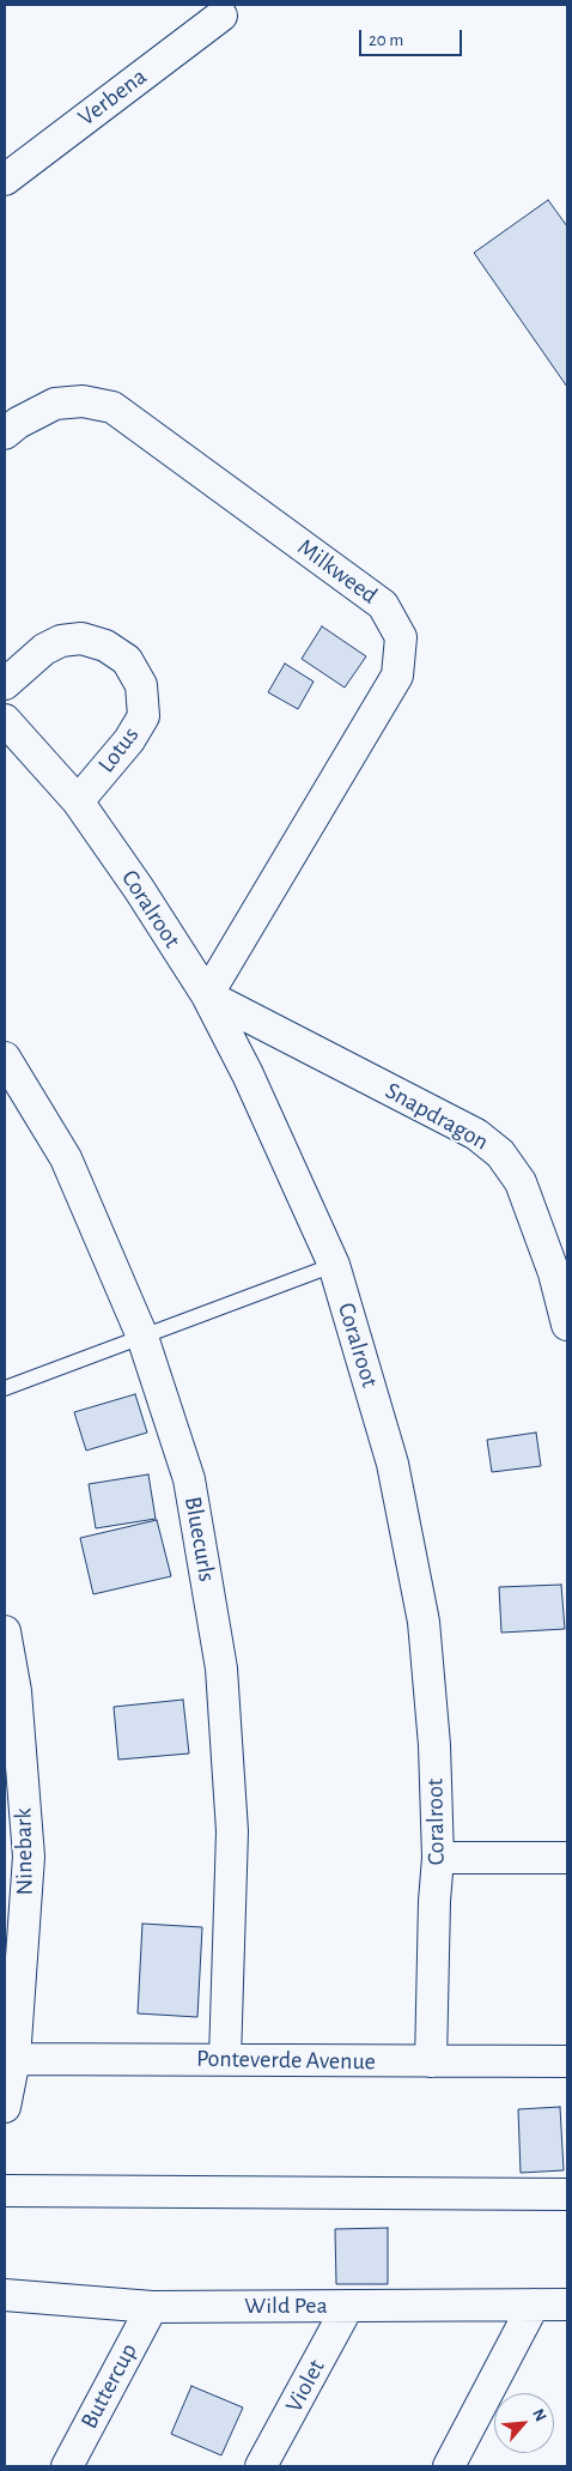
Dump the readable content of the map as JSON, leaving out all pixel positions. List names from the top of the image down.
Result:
{
  "streets": {
    "street": [
      "Verbena",
      "Milkweed",
      "Lotus",
      "Coralroot",
      "Snapdragon",
      "Bluecurls",
      "Ninebark",
      "Ponteverde Avenue",
      "Wild Pea",
      "Buttercup",
      "Violet"
    ]
  },
  "crossings": [
    ["Milkweed", "Coralroot"],
    ["Milkweed", "Snapdragon"],
    ["Lotus", "Coralroot"],
    ["Coralroot", "Snapdragon"],
    ["Coralroot", "Ponteverde Avenue"],
    ["Bluecurls", "Ponteverde Avenue"],
    ["Ninebark", "Ponteverde Avenue"],
    ["Wild Pea", "Buttercup"],
    ["Wild Pea", "Violet"]
  ],
  "scale_bar": "20 m",
  "north": "top right"
}
